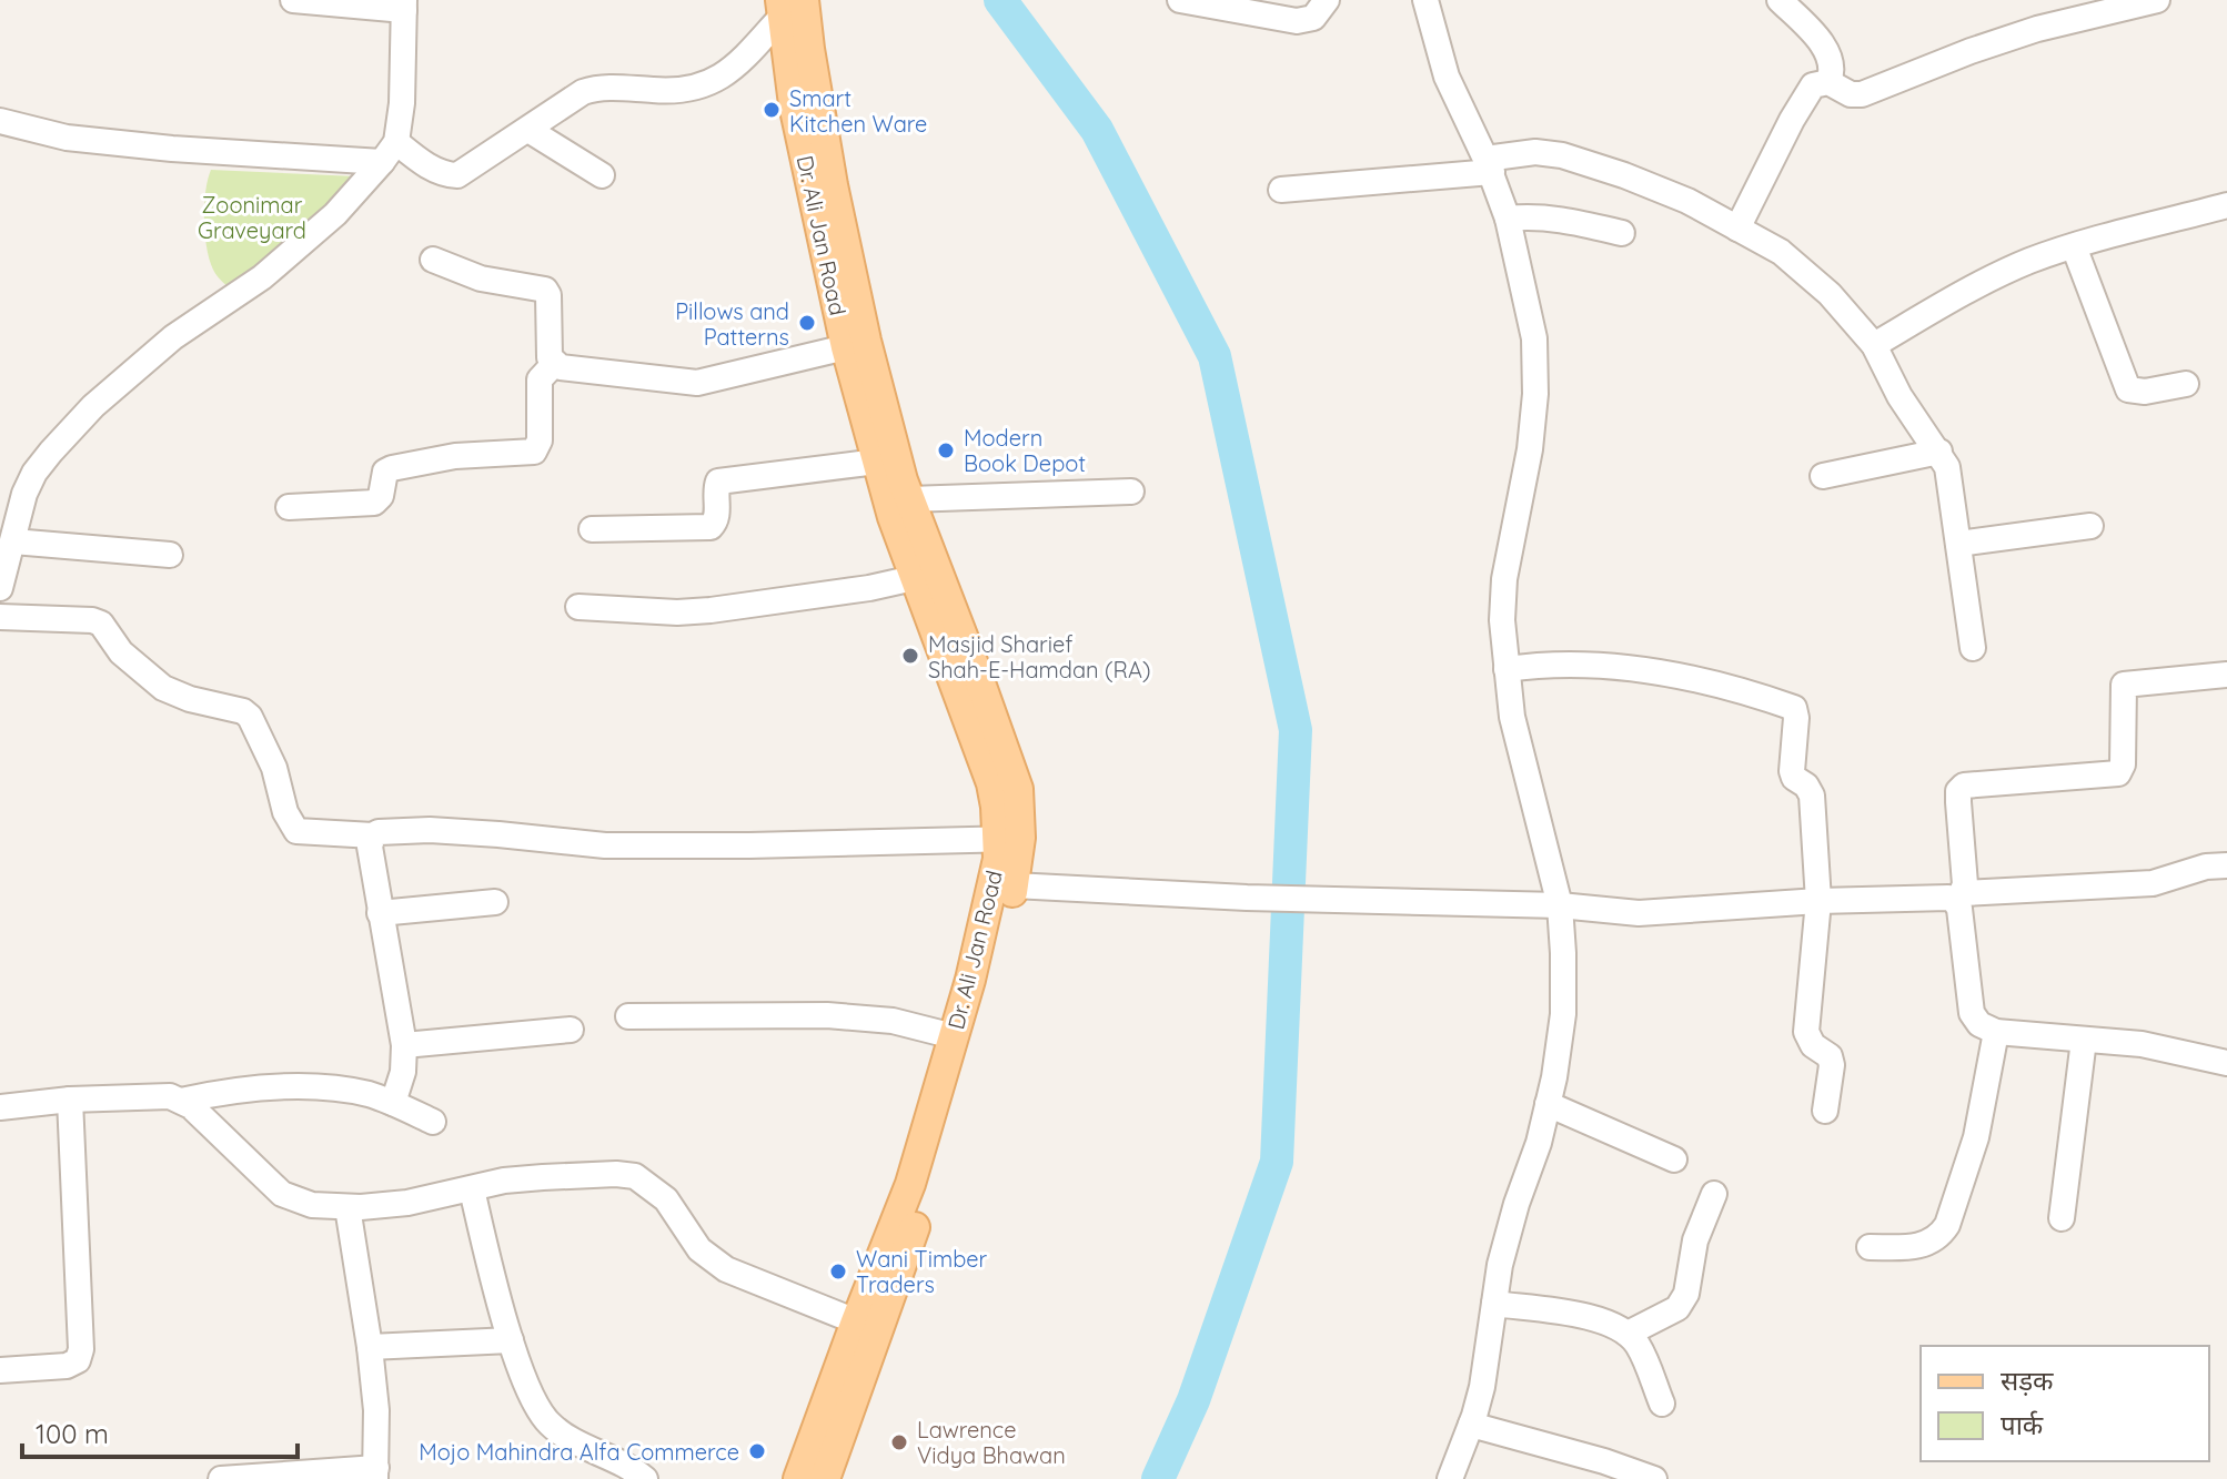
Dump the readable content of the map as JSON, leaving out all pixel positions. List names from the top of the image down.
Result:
{
  "streets": {
    "main road": ["Dr. Ali Jan Road"]
  },
  "parks": ["Zoonimar Graveyard"],
  "places": [
    "Smart Kitchen Ware",
    "Pillows and Patterns",
    "Modern Book Depot",
    "Masjid Sharief Shah-E-Hamdan (RA)",
    "Wani Timber Traders",
    "Lawrence Vidya Bhawan",
    "Mojo Mahindra Alfa Commerce"
  ],
  "legend": ["सड़क", "पार्क"],
  "scale_bar": "100 m"
}
